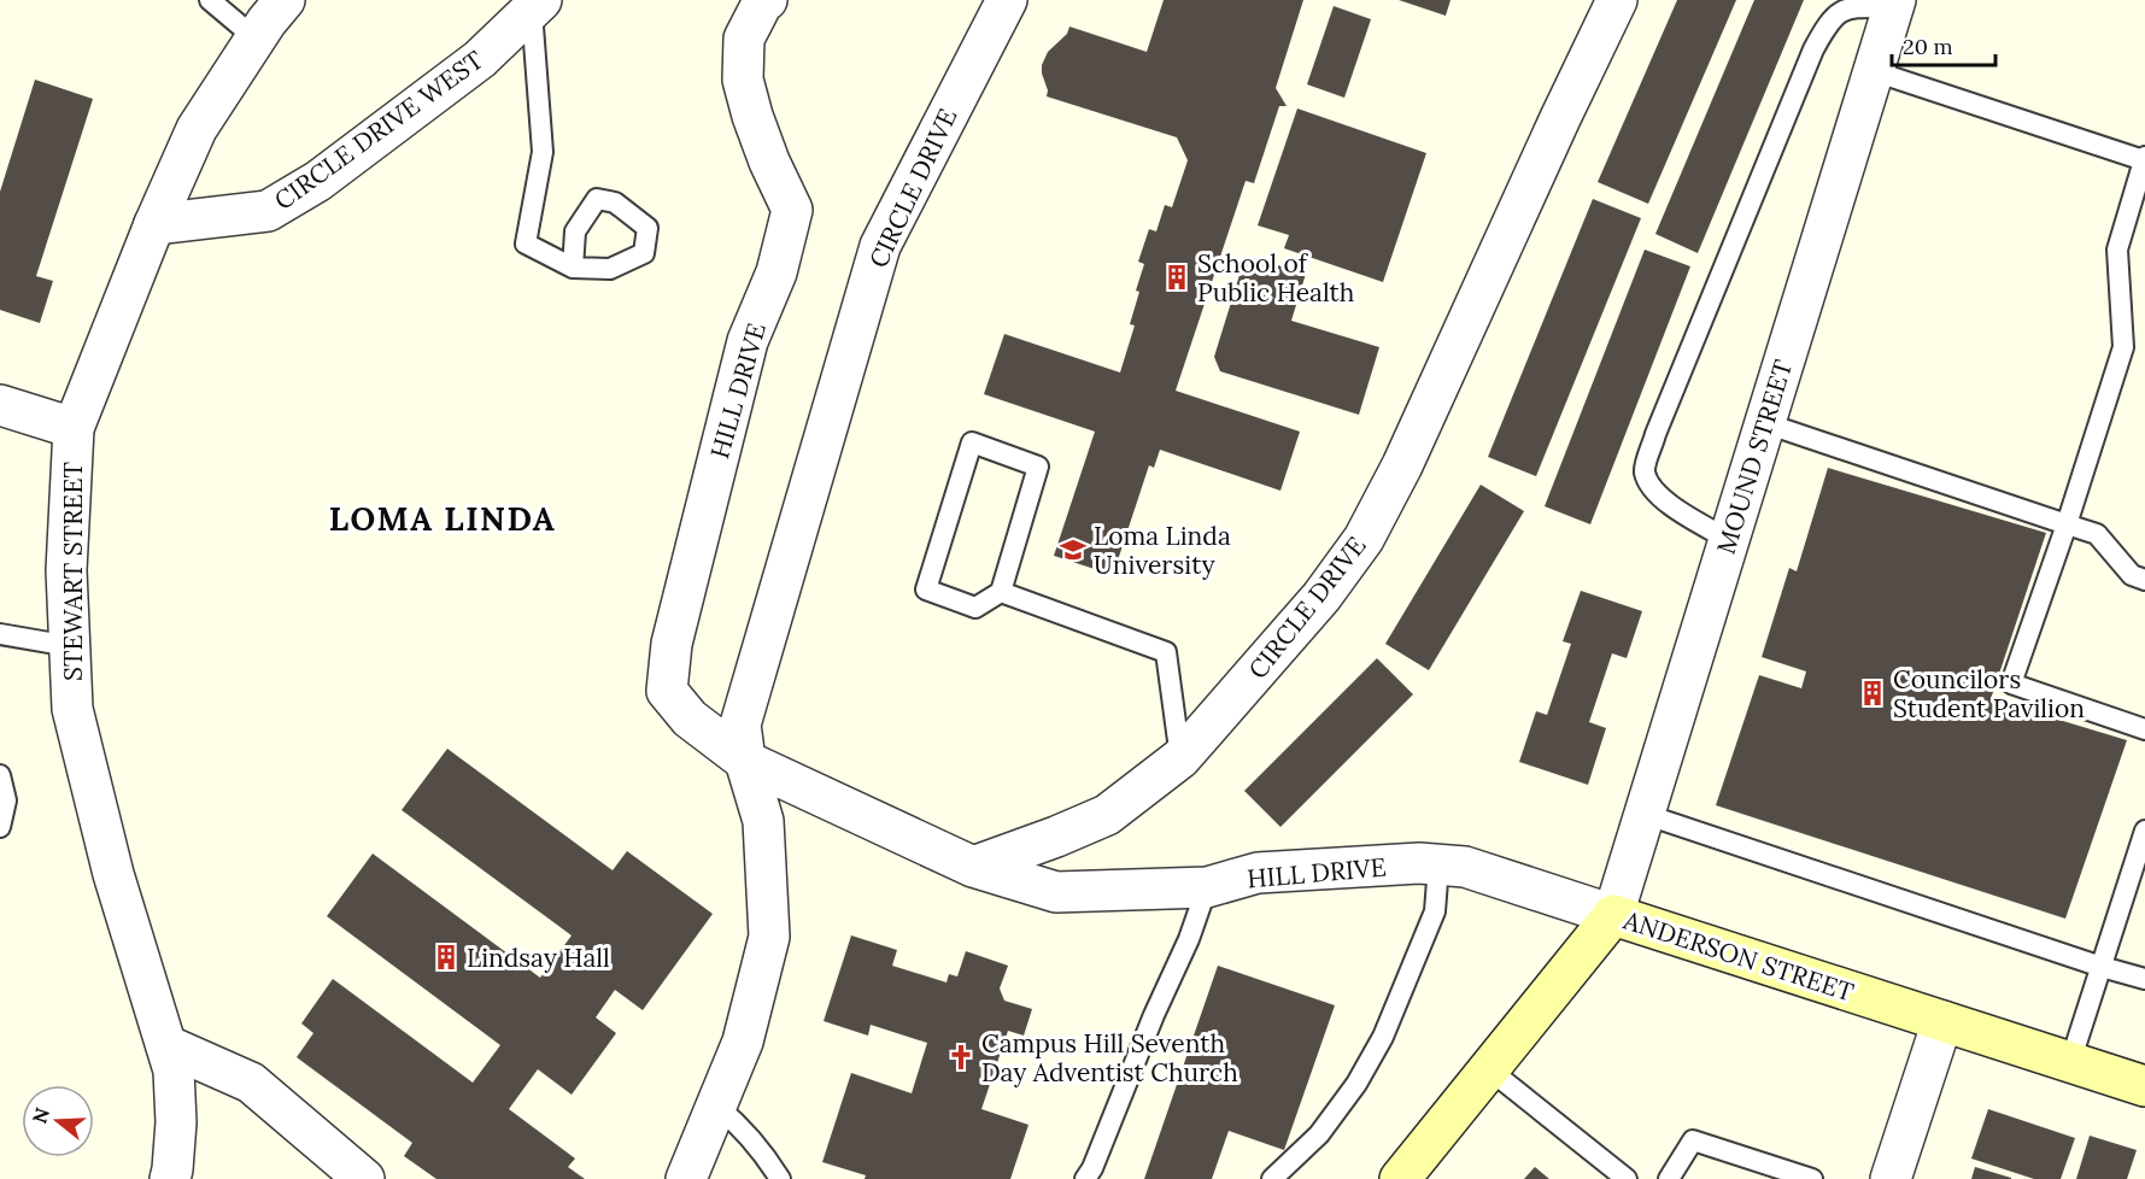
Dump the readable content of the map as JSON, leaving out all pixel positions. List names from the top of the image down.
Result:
{
  "streets": {
    "main road": ["ANDERSON STREET"],
    "street": [
      "CIRCLE DRIVE WEST",
      "CIRCLE DRIVE",
      "HILL DRIVE",
      "MOUND STREET",
      "STEWART STREET"
    ]
  },
  "crossings": [
    ["CIRCLE DRIVE WEST", "STEWART STREET"],
    ["CIRCLE DRIVE", "HILL DRIVE"],
    ["HILL DRIVE", "MOUND STREET"],
    ["HILL DRIVE", "ANDERSON STREET"],
    ["MOUND STREET", "ANDERSON STREET"]
  ],
  "districts": ["LOMA LINDA"],
  "places": {
    "building": ["School of Public Health", "Councilors Student Pavilion", "Lindsay Hall"],
    "school or university": ["Loma Linda University"],
    "church": ["Campus Hill Seventh Day Adventist Church"]
  },
  "scale_bar": "20 m",
  "north": "left"
}
